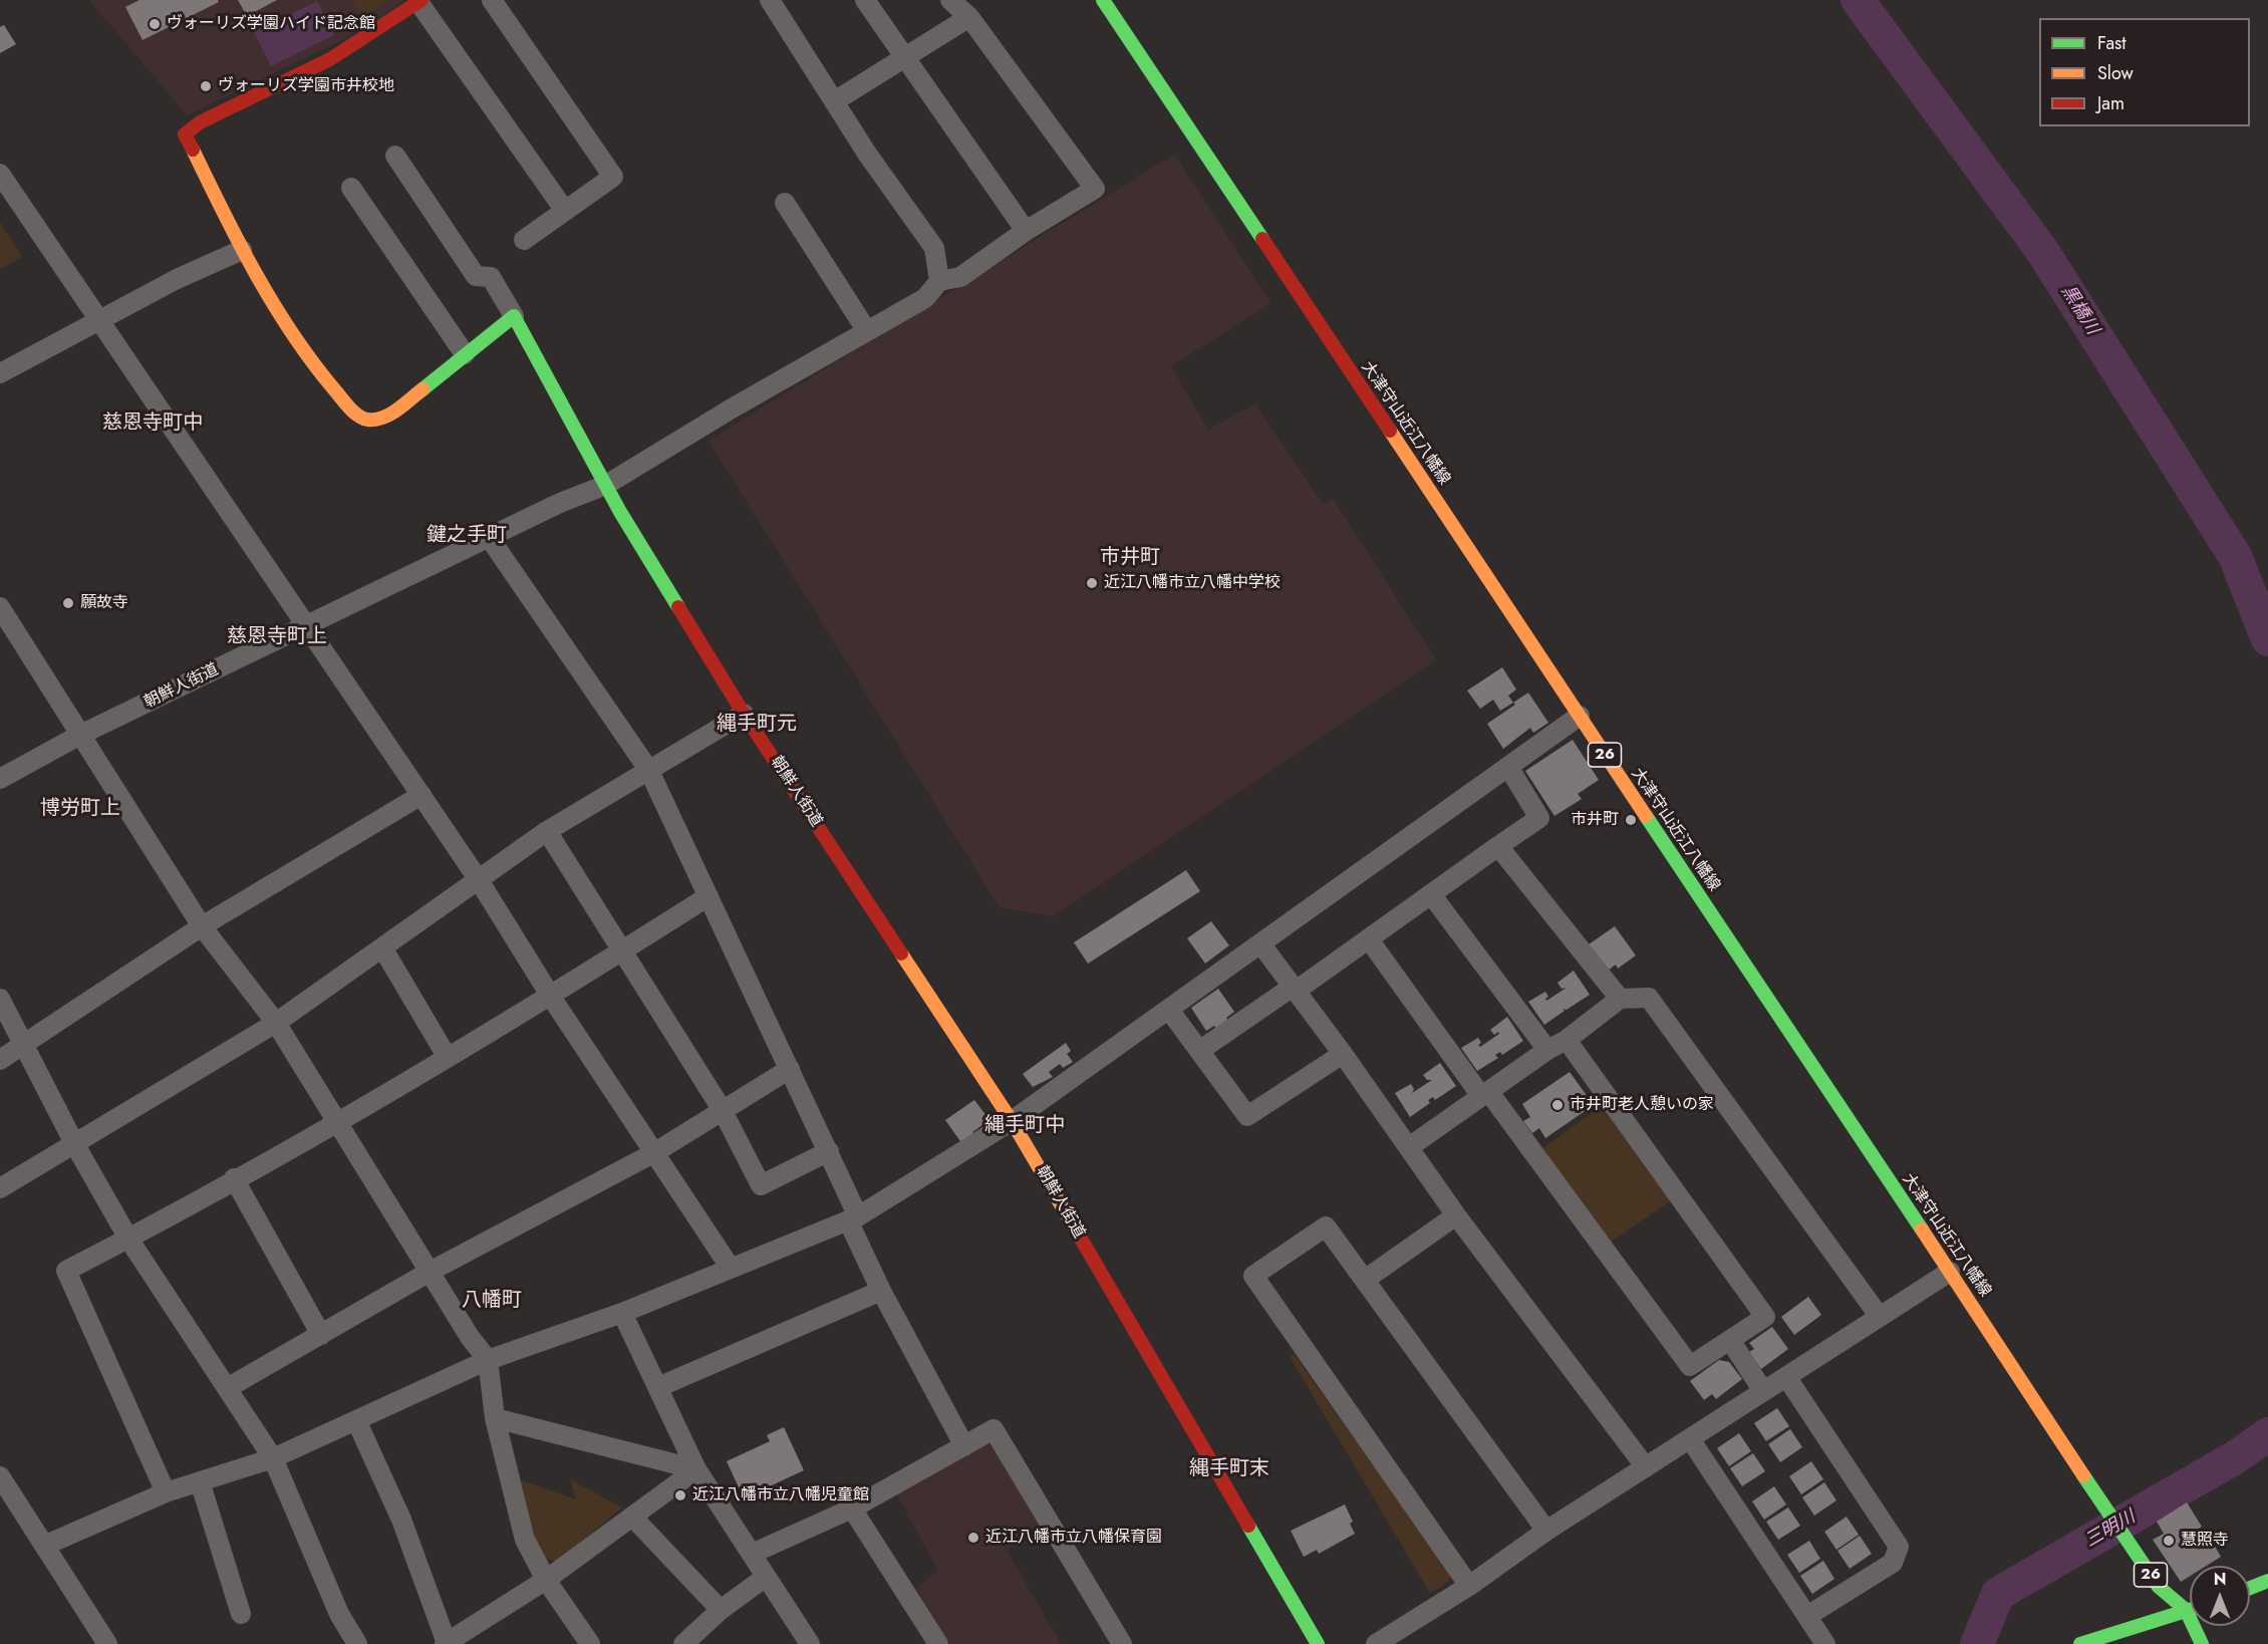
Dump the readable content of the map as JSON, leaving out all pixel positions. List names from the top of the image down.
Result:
{
  "streets": {
    "street": ["大津守山近江八幡線", "朝鮮人街道", "26"]
  },
  "districts": [
    "慈恩寺町中",
    "鍵之手町",
    "市井町",
    "慈恩寺町上",
    "縄手町元",
    "博労町上",
    "縄手町中",
    "八幡町",
    "縄手町末"
  ],
  "water": ["黒橋川", "三明川"],
  "places": [
    "ヴォーリズ学園ハイド記念館",
    "ヴォーリズ学園市井校地",
    "近江八幡市立八幡中学校",
    "願故寺",
    "市井町",
    "市井町老人憩いの家",
    "近江八幡市立八幡児童館",
    "近江八幡市立八幡保育園",
    "慧照寺"
  ],
  "legend": ["Fast", "Slow", "Jam"],
  "north": "top"
}
